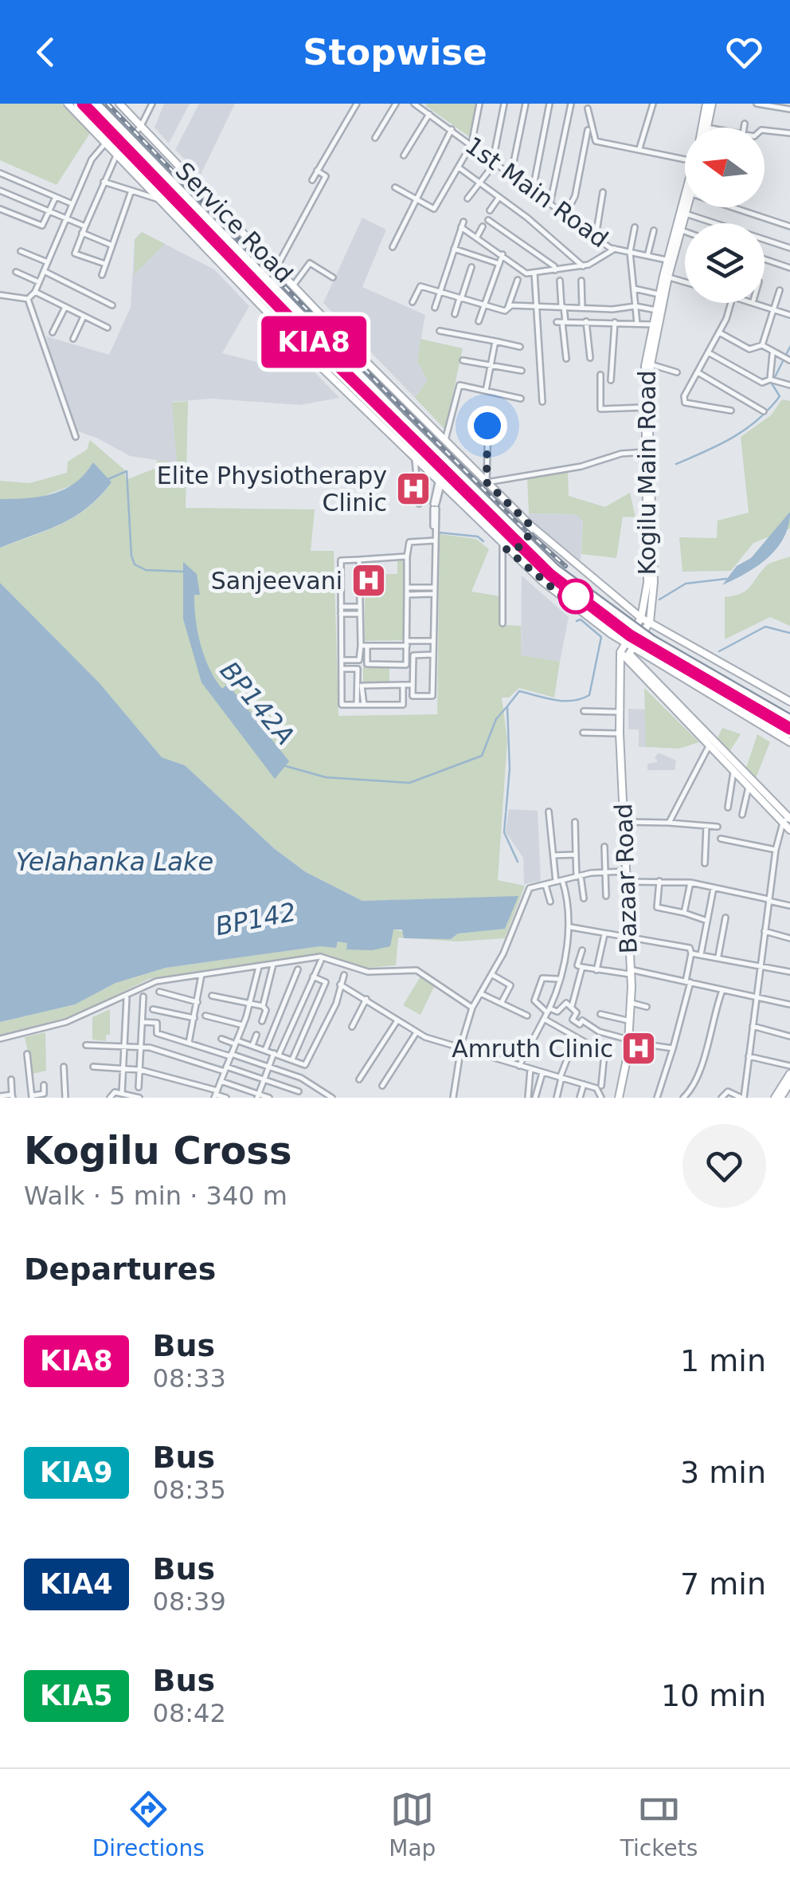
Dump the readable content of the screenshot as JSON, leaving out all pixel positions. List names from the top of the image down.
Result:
{
  "streets": {
    "main road": ["Service Road", "Kogilu Main Road", "Bazaar Road"],
    "street": ["1st Main Road"]
  },
  "crossings": [
    ["1st Main Road", "Kogilu Main Road"],
    ["Service Road", "Kogilu Main Road"]
  ],
  "water": ["BP142A", "Yelahanka Lake", "BP142"],
  "places": {
    "hospital": ["Elite Physiotherapy Clinic", "Sanjeevani", "Amruth Clinic"]
  },
  "lines": ["bus line KIA8"],
  "north": "left",
  "page": {
    "header": "Stopwise",
    "on_map": "KIA8",
    "heading": [
      ["Kogilu Cross", "Walk · 5 min · 340 m"],
      "Departures"
    ],
    "list": [
      {
        "mark": "KIA8",
        "name": "Bus",
        "note": "08:33",
        "value": "1 min"
      },
      {
        "mark": "KIA9",
        "name": "Bus",
        "note": "08:35",
        "value": "3 min"
      },
      {
        "mark": "KIA4",
        "name": "Bus",
        "note": "08:39",
        "value": "7 min"
      },
      {
        "mark": "KIA5",
        "name": "Bus",
        "note": "08:42",
        "value": "10 min"
      }
    ],
    "tabs": ["Directions", "Map", "Tickets"]
  }
}
